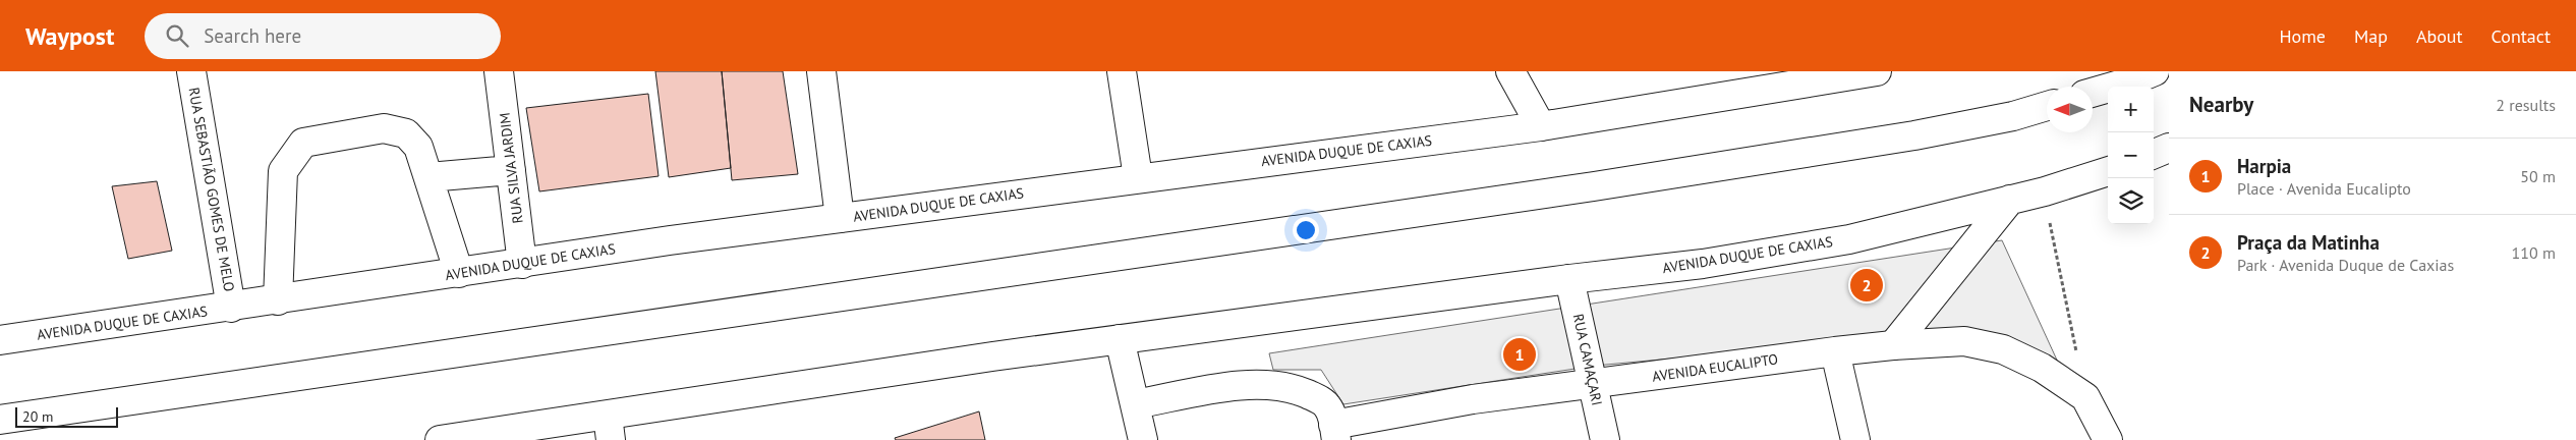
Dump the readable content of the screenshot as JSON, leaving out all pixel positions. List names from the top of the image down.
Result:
{
  "streets": {
    "main road": [
      "AVENIDA DUQUE DE CAXIAS",
      "RUA SILVA JARDIM",
      "RUA SEBASTIÃO GOMES DE MELO",
      "RUA CAMAÇARI",
      "AVENIDA EUCALIPTO"
    ]
  },
  "crossings": [
    ["AVENIDA DUQUE DE CAXIAS", "RUA SILVA JARDIM"],
    ["AVENIDA DUQUE DE CAXIAS", "RUA SEBASTIÃO GOMES DE MELO"],
    ["AVENIDA DUQUE DE CAXIAS", "RUA CAMAÇARI"],
    ["RUA CAMAÇARI", "AVENIDA EUCALIPTO"]
  ],
  "scale_bar": "20 m",
  "north": "left",
  "page": {
    "header": "Waypost",
    "search": "Search here",
    "nav": [
      "Home",
      "Map",
      "About",
      "Contact"
    ],
    "heading": ["Nearby", "2 results"],
    "map_buttons": ["+", "−"],
    "list": [
      {
        "mark": "1",
        "name": "Harpia",
        "note": "Place · Avenida Eucalipto",
        "value": "50 m"
      },
      {
        "mark": "2",
        "name": "Praça da Matinha",
        "note": "Park · Avenida Duque de Caxias",
        "value": "110 m"
      }
    ],
    "pins": ["2", "1"],
    "scale": "20 m"
  }
}
